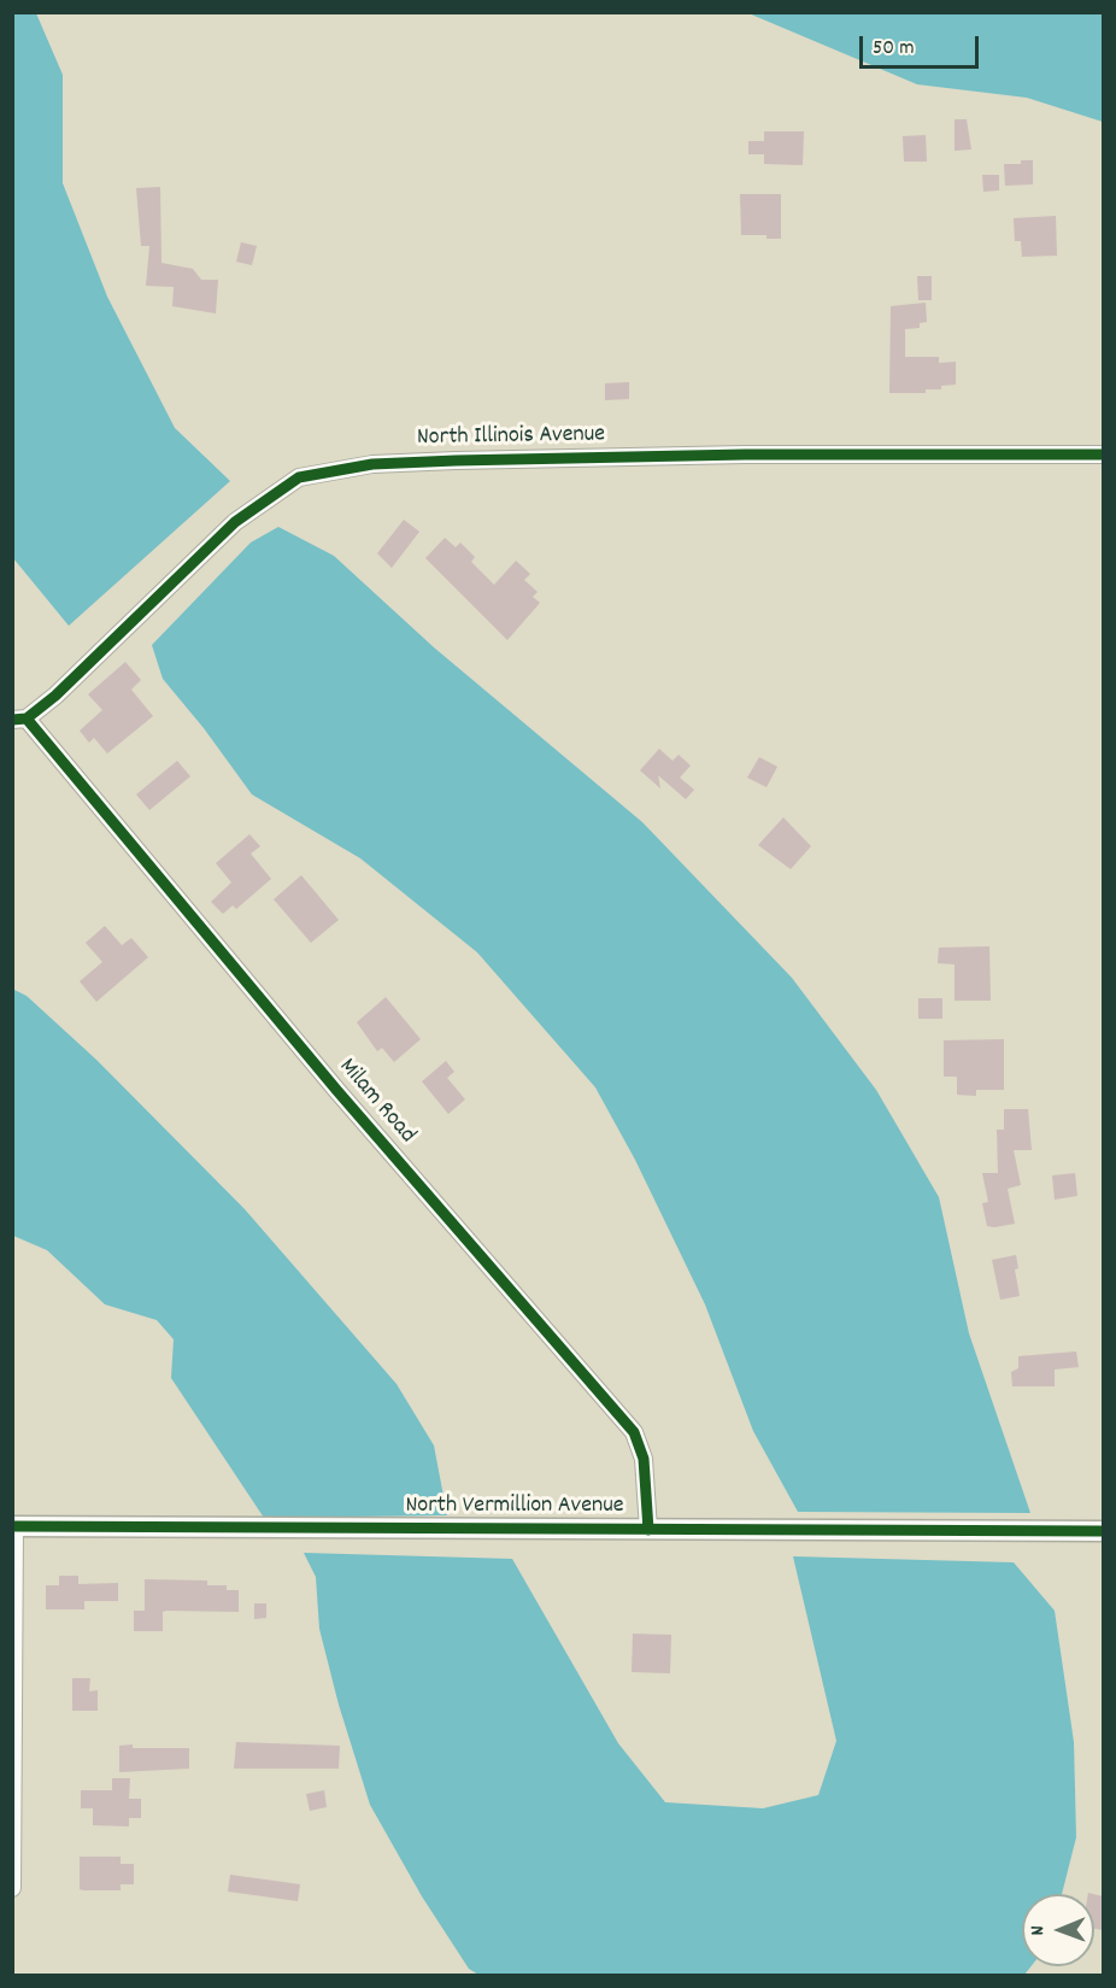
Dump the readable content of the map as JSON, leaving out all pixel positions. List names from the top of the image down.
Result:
{
  "streets": {
    "street": ["North Illinois Avenue", "Milam Road", "North Vermillion Avenue"]
  },
  "crossings": [
    ["North Illinois Avenue", "Milam Road"],
    ["Milam Road", "North Vermillion Avenue"]
  ],
  "scale_bar": "50 m",
  "north": "left"
}
